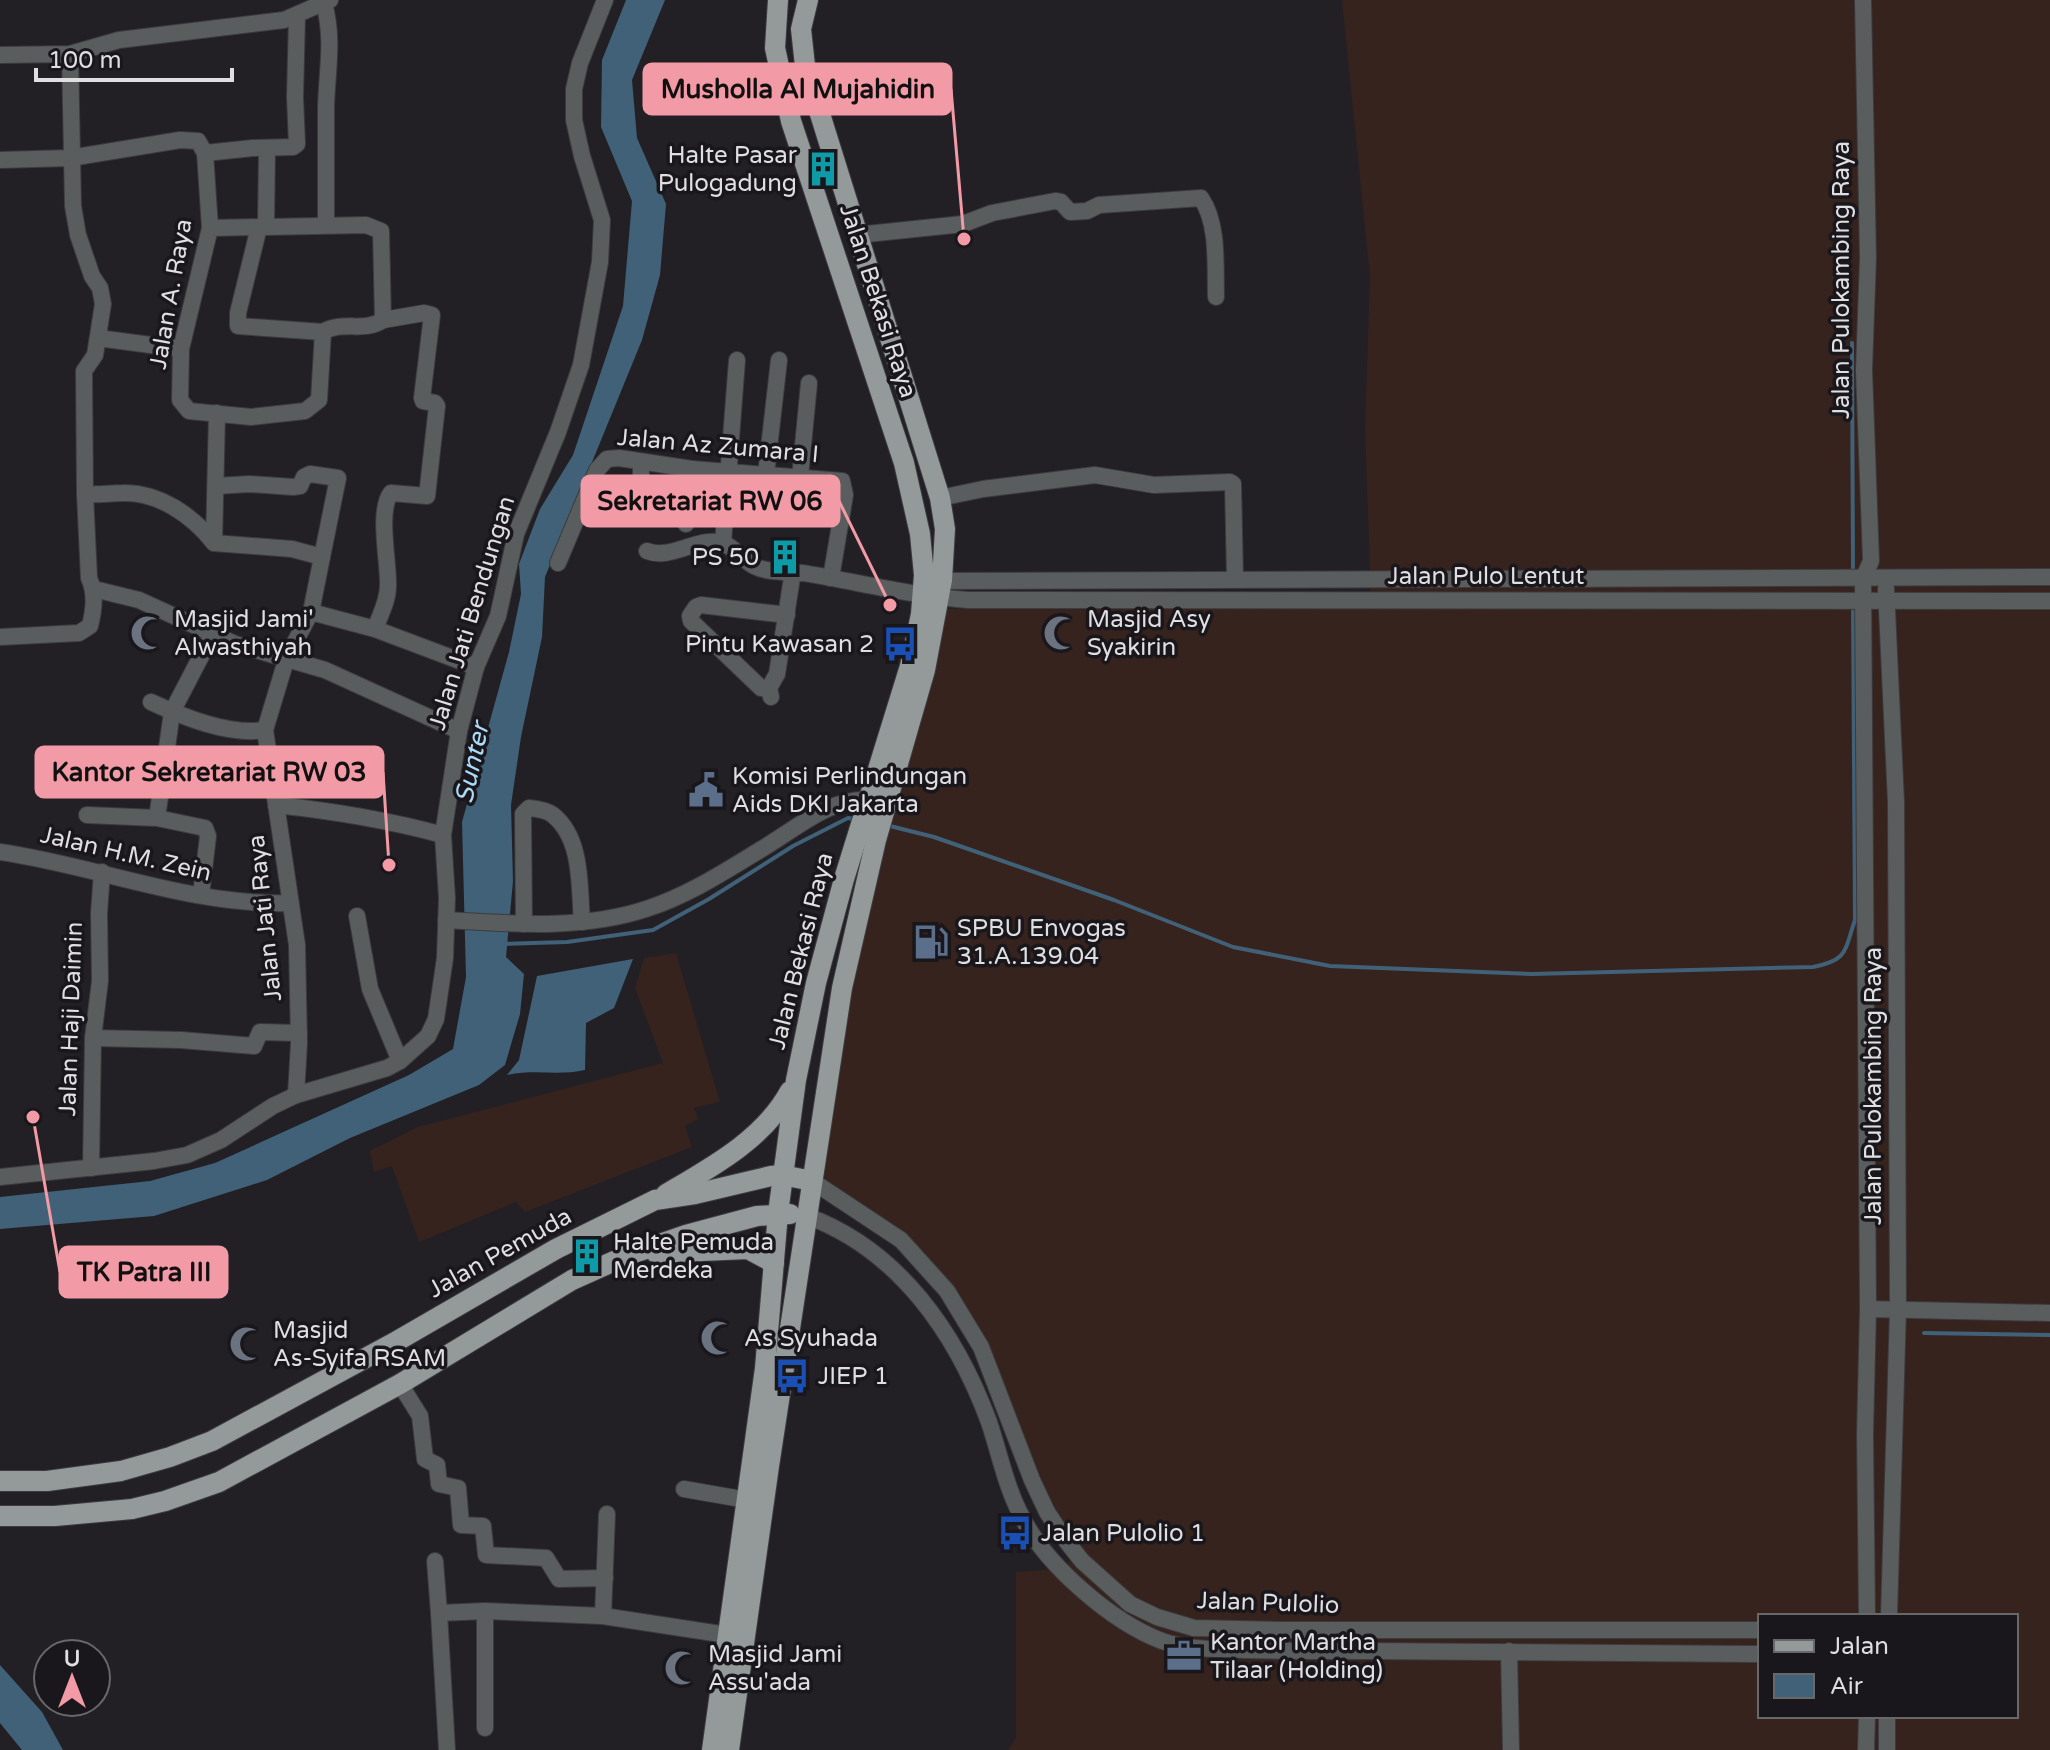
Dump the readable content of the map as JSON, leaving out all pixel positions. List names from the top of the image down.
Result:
{
  "streets": {
    "main road": ["Jalan Bekasi Raya", "Jalan Pemuda"],
    "street": [
      "Jalan Pulokambing Raya",
      "Jalan A. Raya",
      "Jalan Az Zumara I",
      "Jalan Pulo Lentut",
      "Jalan Jati Bendungan",
      "Jalan H.M. Zein",
      "Jalan Jati Raya",
      "Jalan Haji Daimin",
      "Jalan Pulolio"
    ]
  },
  "crossings": [
    ["Jalan Pulokambing Raya", "Jalan Pulo Lentut"],
    ["Jalan Bekasi Raya", "Jalan Pulo Lentut"],
    ["Jalan Bekasi Raya", "Jalan Pemuda"],
    ["Jalan Bekasi Raya", "Jalan Pulolio"],
    ["Jalan Jati Bendungan", "Jalan Jati Raya"],
    ["Jalan Jati Bendungan", "Jalan Haji Daimin"],
    ["Jalan H.M. Zein", "Jalan Jati Raya"],
    ["Jalan H.M. Zein", "Jalan Haji Daimin"],
    ["Jalan Pemuda", "Jalan Pulolio"]
  ],
  "water": ["Sunter"],
  "places": {
    "building": ["Halte Pasar Pulogadung", "PS 50", "Halte Pemuda Merdeka"],
    "other": [
      "Musholla Al Mujahidin",
      "Sekretariat RW 06",
      "Kantor Sekretariat RW 03",
      "TK Patra III"
    ],
    "mosque": [
      "Masjid Jami' Alwasthiyah",
      "Masjid Asy Syakirin",
      "As Syuhada",
      "Masjid As-Syifa RSAM",
      "Masjid Jami Assu'ada"
    ],
    "bus stop": ["Pintu Kawasan 2", "JIEP 1", "Jalan Pulolio 1"],
    "public building": ["Komisi Perlindungan Aids DKI Jakarta"],
    "fuel station": ["SPBU Envogas 31.A.139.04"],
    "office": ["Kantor Martha Tilaar (Holding)"]
  },
  "legend": ["Jalan", "Air"],
  "scale_bar": "100 m",
  "north": "top"
}
